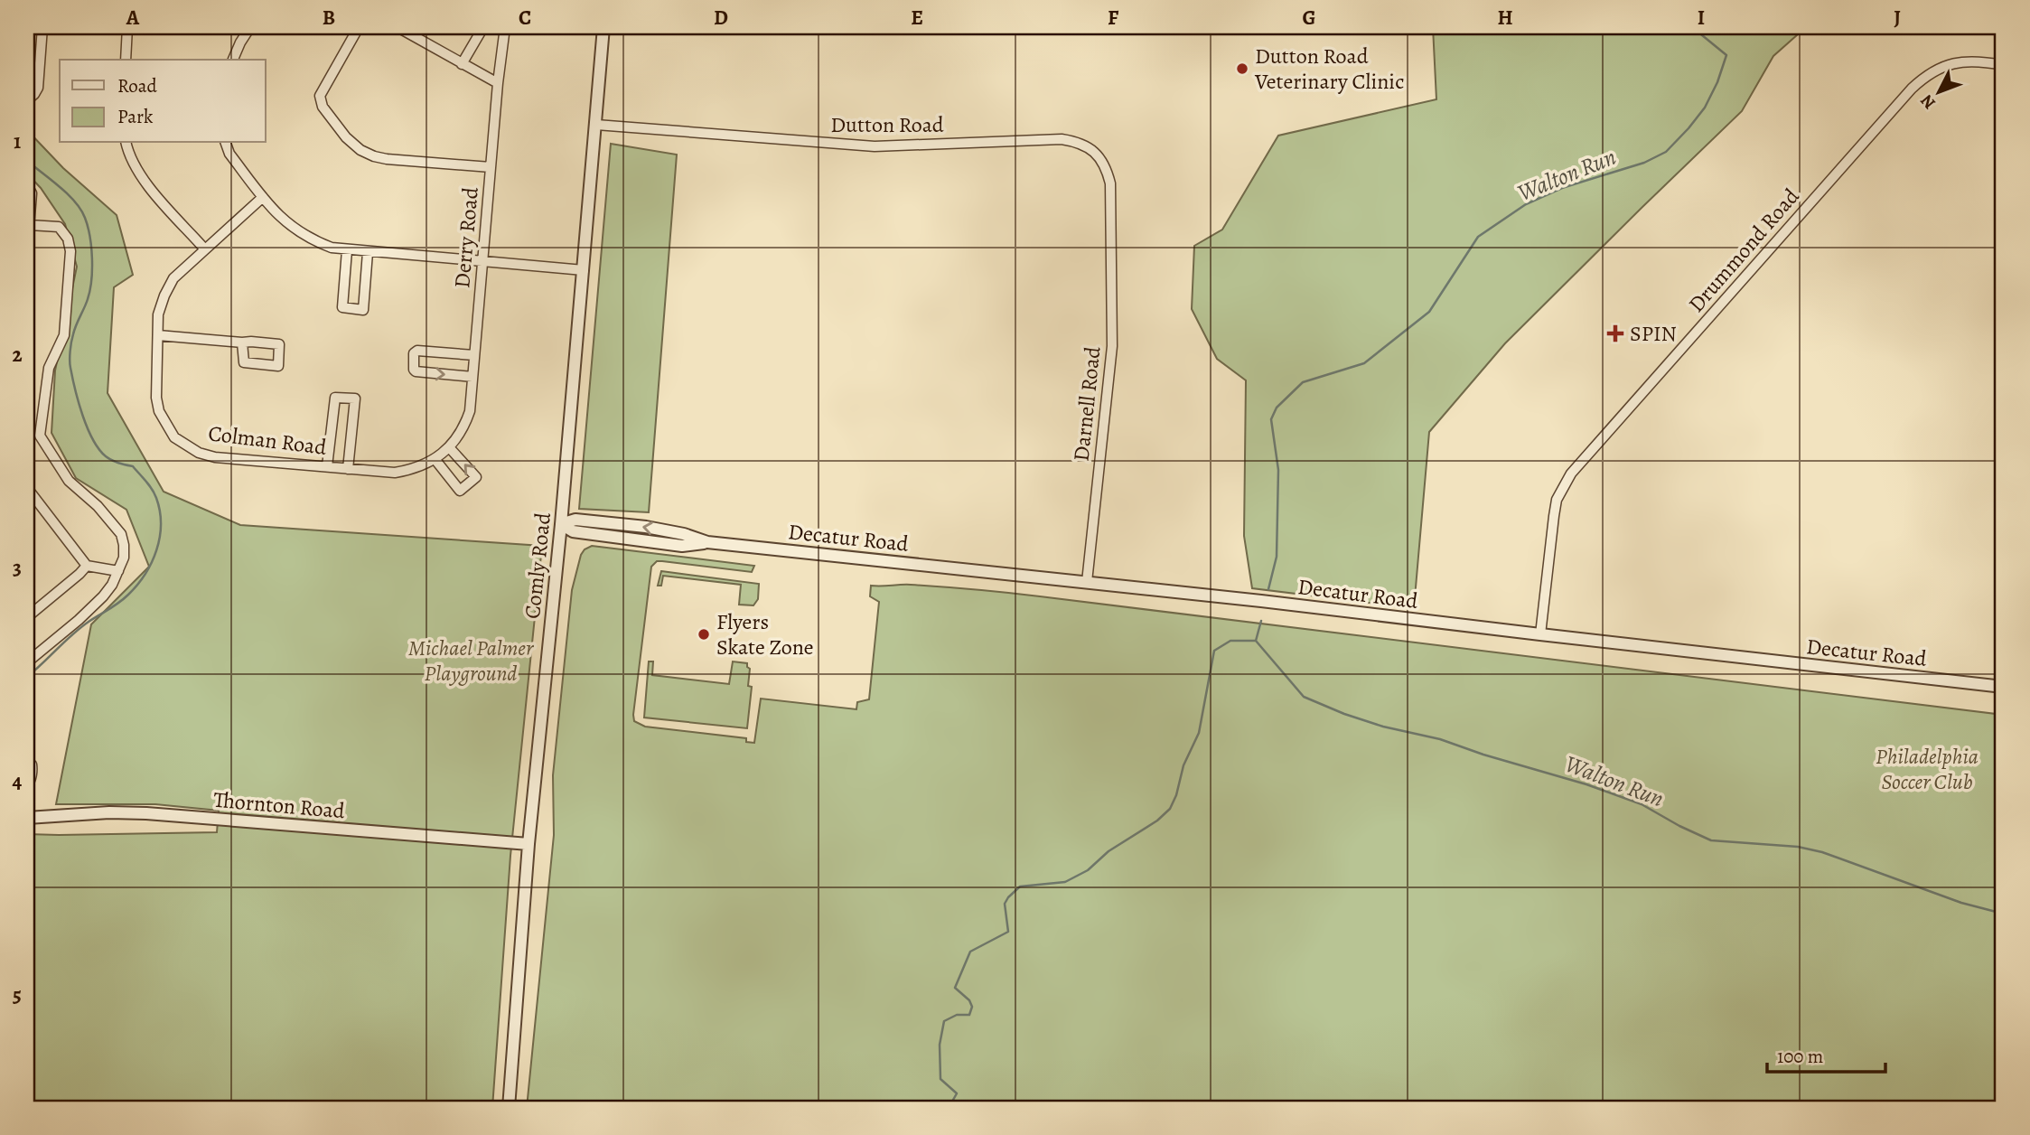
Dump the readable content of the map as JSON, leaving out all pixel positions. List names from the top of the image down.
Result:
{
  "streets": {
    "street": [
      "Dutton Road",
      "Derry Road",
      "Drummond Road",
      "Darnell Road",
      "Colman Road",
      "Decatur Road",
      "Comly Road",
      "Thornton Road"
    ]
  },
  "crossings": [
    ["Dutton Road", "Darnell Road"],
    ["Dutton Road", "Comly Road"],
    ["Derry Road", "Colman Road"],
    ["Drummond Road", "Decatur Road"],
    ["Darnell Road", "Decatur Road"],
    ["Decatur Road", "Comly Road"],
    ["Comly Road", "Thornton Road"]
  ],
  "water": ["Walton Run"],
  "parks": ["Michael Palmer Playground", "Philadelphia Soccer Club"],
  "places": {
    "other": ["Dutton Road Veterinary Clinic", "Flyers Skate Zone"],
    "health": ["SPIN"]
  },
  "legend": ["Road", "Park"],
  "scale_bar": "100 m",
  "north": "bottom left",
  "grid": {
    "columns": [
      "A",
      "B",
      "C",
      "D",
      "E",
      "F",
      "G",
      "H",
      "I",
      "J"
    ],
    "rows": [
      "1",
      "2",
      "3",
      "4",
      "5"
    ]
  }
}
